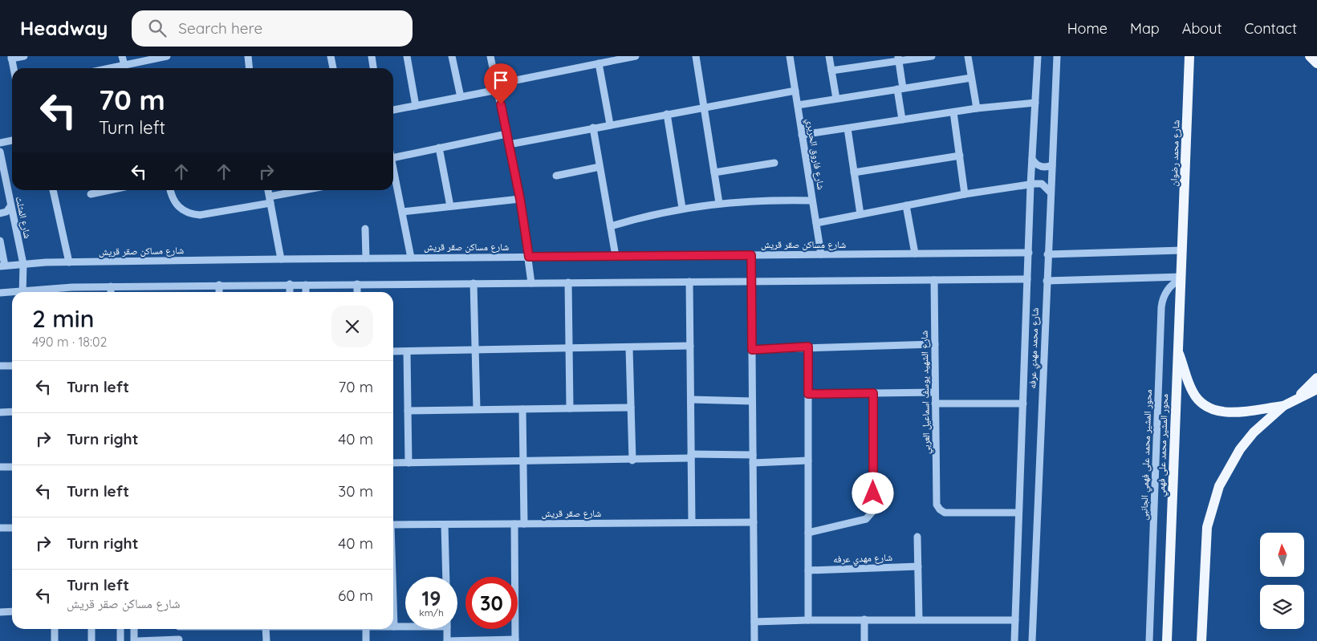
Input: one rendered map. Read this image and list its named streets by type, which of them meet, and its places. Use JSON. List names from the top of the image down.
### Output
{
  "streets": {
    "main road": ["شارع محمد رضوان", "محور المشير محمد على فهمي"],
    "street": [
      "شارع فاروق الحريري",
      "شارع المثلث",
      "شارع مساكن صقر قريش",
      "شارع محمد مهدي عرفه",
      "شارع الشهيد يوسف اسماعيل العربي",
      "محور المشير محمد على فهمي الجانبى",
      "شارع صقر قريش",
      "شارع مهدي عرفه"
    ]
  },
  "crossings": [
    ["شارع محمد رضوان", "محور المشير محمد على فهمي"],
    ["شارع فاروق الحريري", "شارع مساكن صقر قريش"],
    ["شارع المثلث", "شارع مساكن صقر قريش"],
    ["شارع مساكن صقر قريش", "شارع محمد مهدي عرفه"],
    ["شارع محمد مهدي عرفه", "شارع الشهيد يوسف اسماعيل العربي"],
    ["محور المشير محمد على فهمي", "محور المشير محمد على فهمي الجانبى"]
  ],
  "north": "top",
  "page": {
    "header": "Headway",
    "search": "Search here",
    "nav": [
      "Home",
      "Map",
      "About",
      "Contact"
    ],
    "turn": ["70 m", "Turn left"],
    "heading": ["2 min", "490 m · 18:02"],
    "list": [
      {
        "name": "Turn left",
        "value": "70 m"
      },
      {
        "name": "Turn right",
        "value": "40 m"
      },
      {
        "name": "Turn left",
        "value": "30 m"
      },
      {
        "name": "Turn right",
        "value": "40 m"
      },
      {
        "name": "Turn left",
        "note": "شارع مساكن صقر قريش",
        "value": "60 m"
      }
    ],
    "speed": "19 km/h",
    "limit": "30"
  }
}
